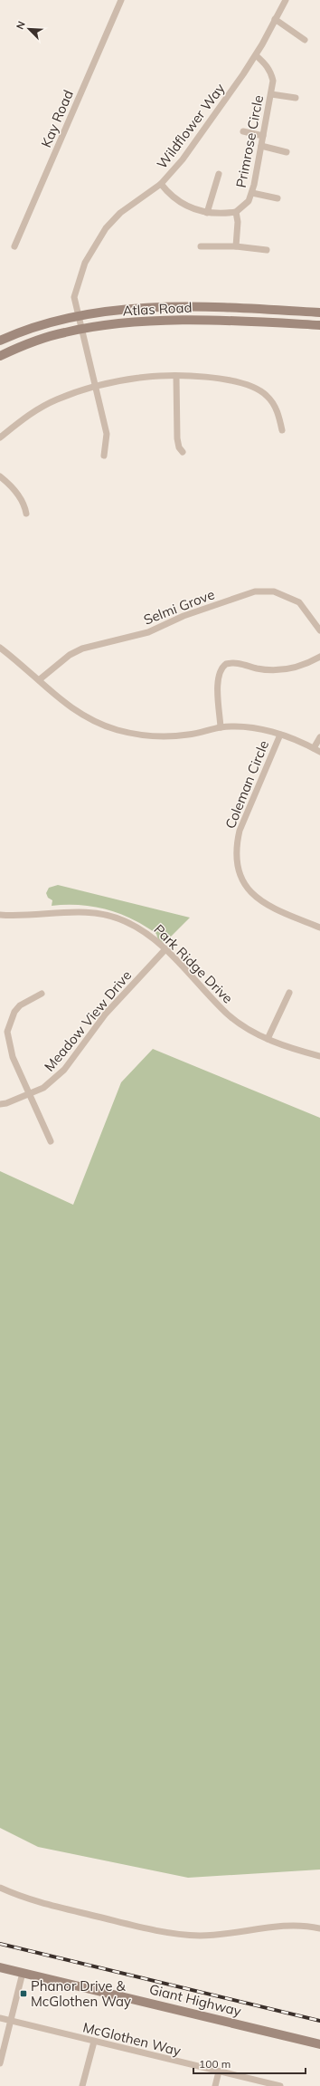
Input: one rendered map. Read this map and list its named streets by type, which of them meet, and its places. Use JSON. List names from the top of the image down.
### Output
{
  "streets": {
    "street": [
      "Kay Road",
      "Wildflower Way",
      "Primrose Circle",
      "Atlas Road",
      "Selmi Grove",
      "Coleman Circle",
      "Park Ridge Drive",
      "Meadow View Drive",
      "Giant Highway",
      "McGlothen Way"
    ]
  },
  "crossings": [
    ["Wildflower Way", "Primrose Circle"],
    ["Wildflower Way", "Atlas Road"],
    ["Park Ridge Drive", "Meadow View Drive"]
  ],
  "places": {
    "transit": ["Phanor Drive & McGlothen Way"]
  },
  "scale_bar": "100 m",
  "north": "top left"
}
